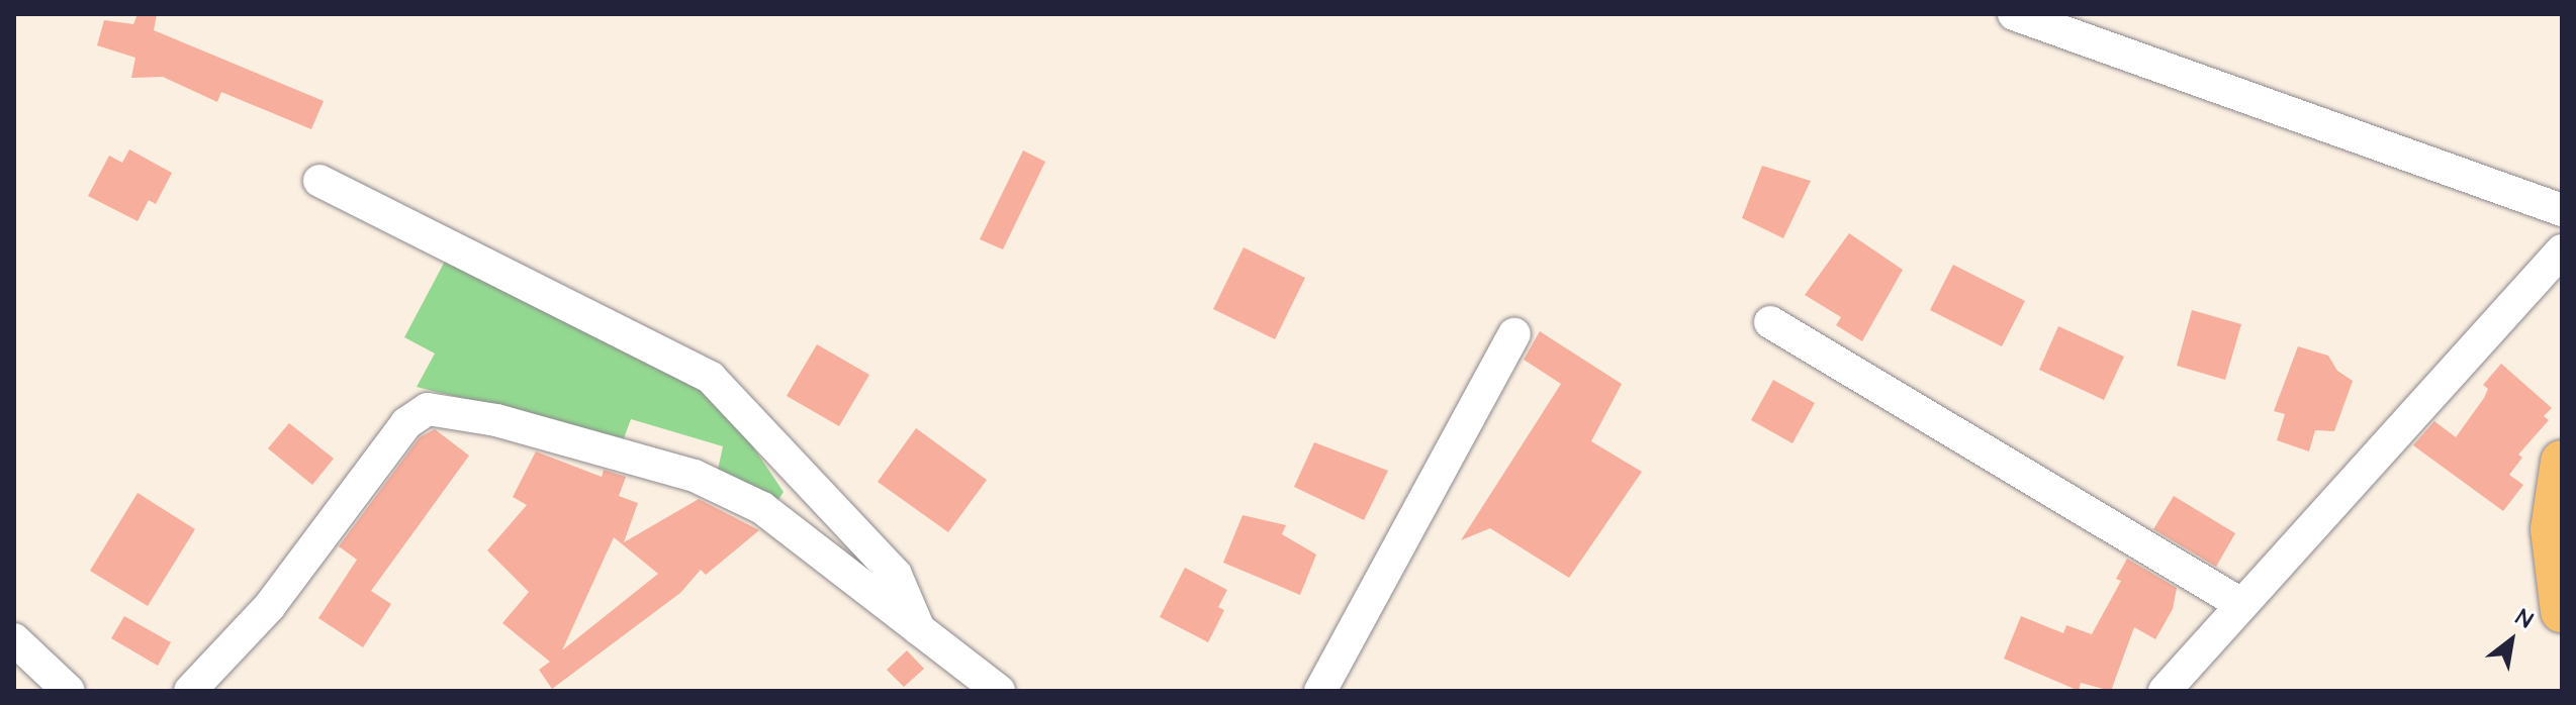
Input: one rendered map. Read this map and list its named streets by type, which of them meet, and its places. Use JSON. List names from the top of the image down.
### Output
{
  "north": "top right"
}
